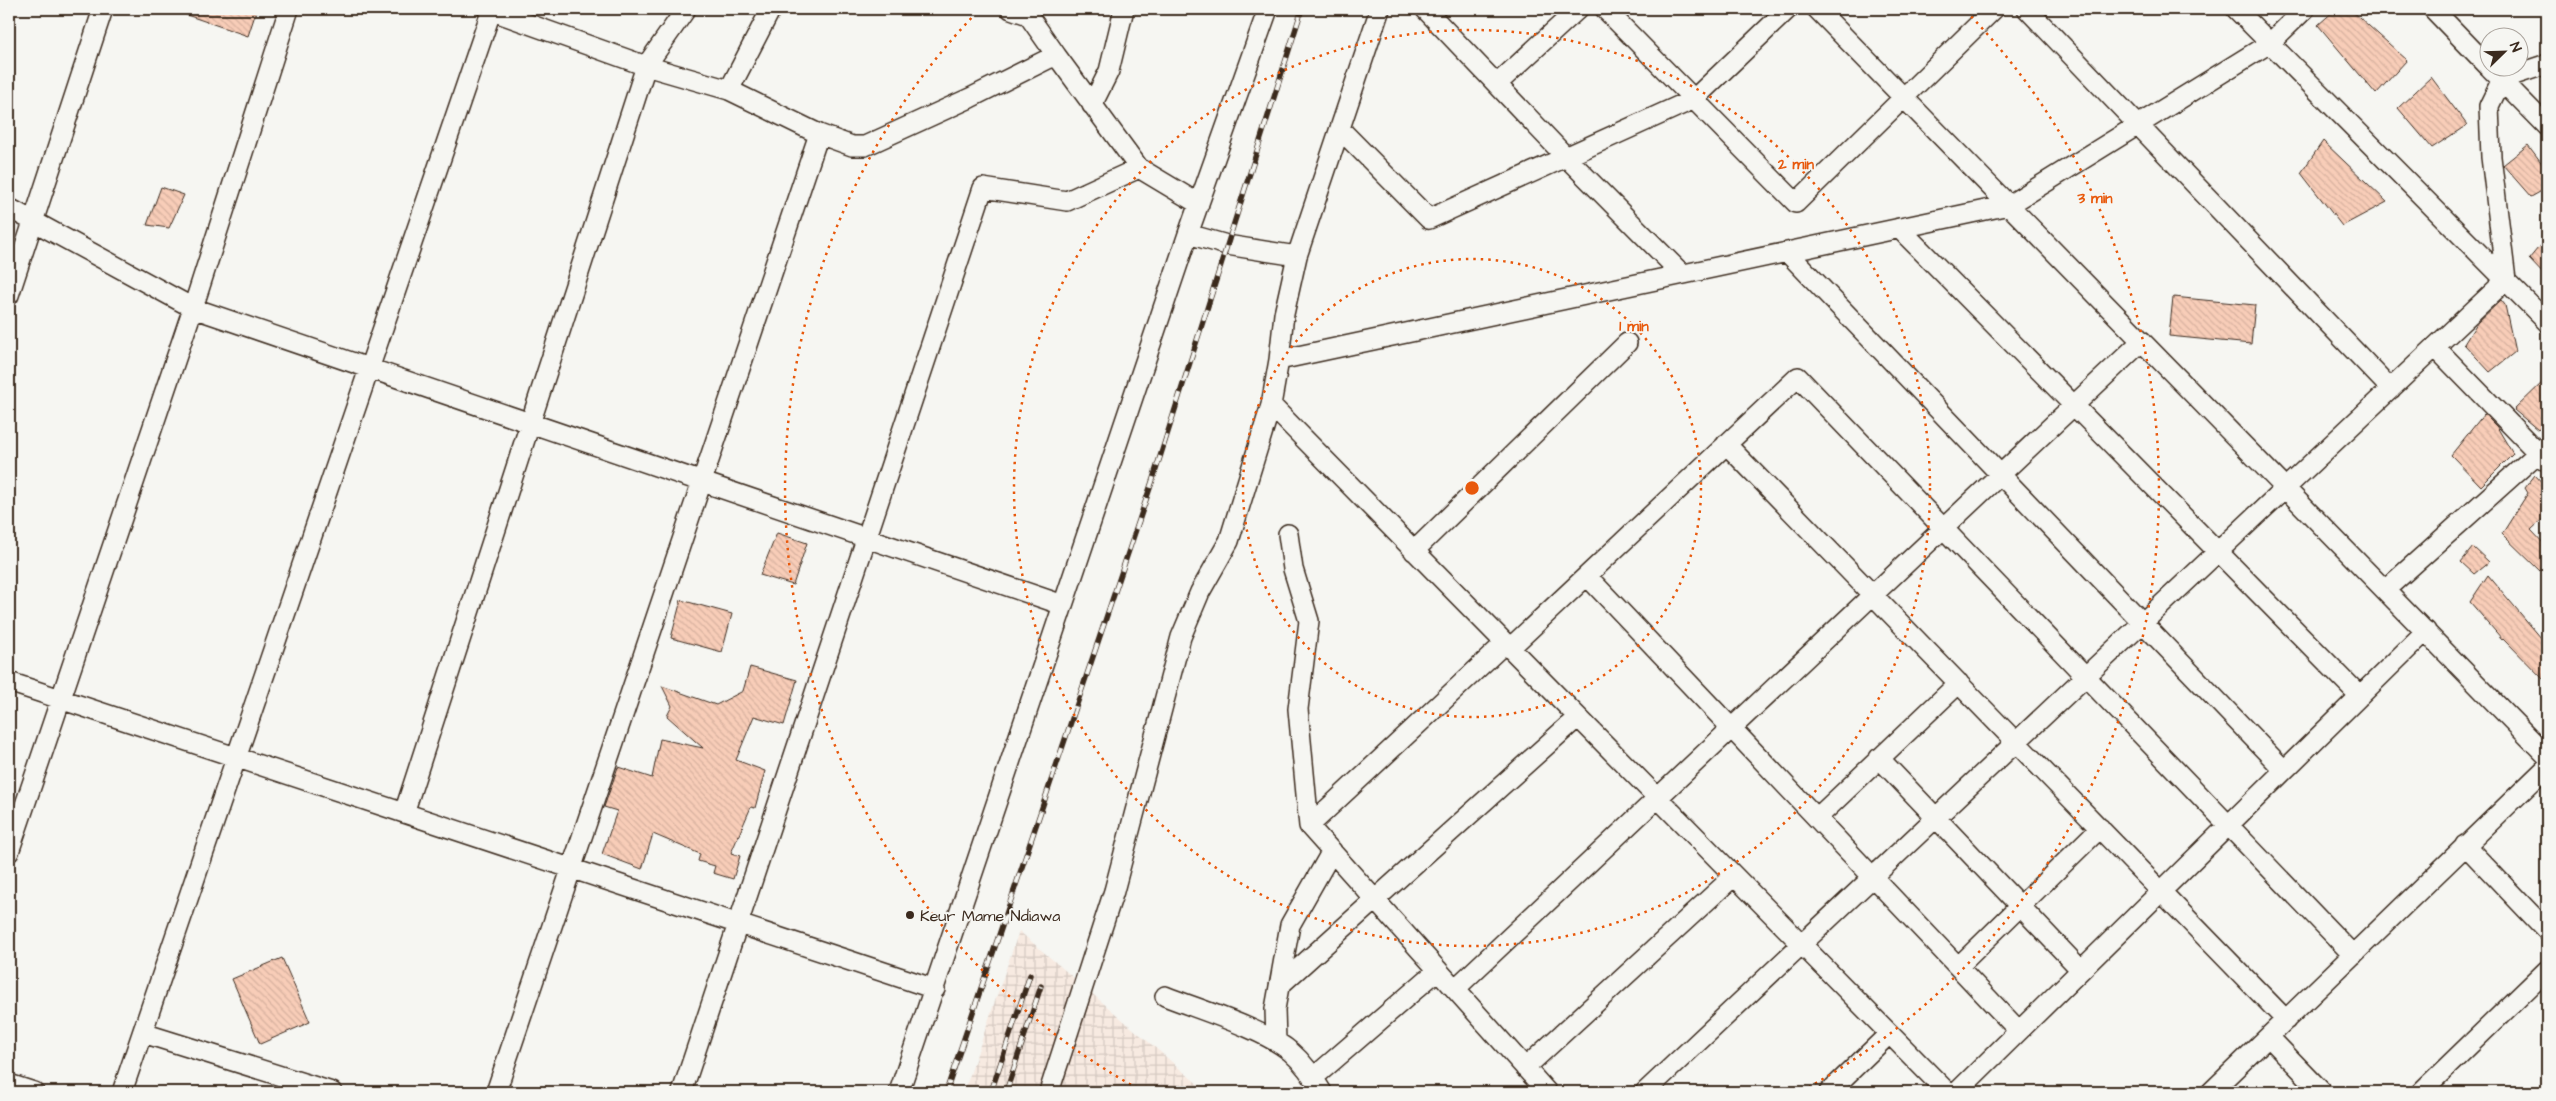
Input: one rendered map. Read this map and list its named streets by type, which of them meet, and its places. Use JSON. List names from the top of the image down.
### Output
{
  "places": ["Keur Mame Ndiawa"],
  "north": "top right",
  "rings": ["2 min", "3 min", "1 min"]
}
